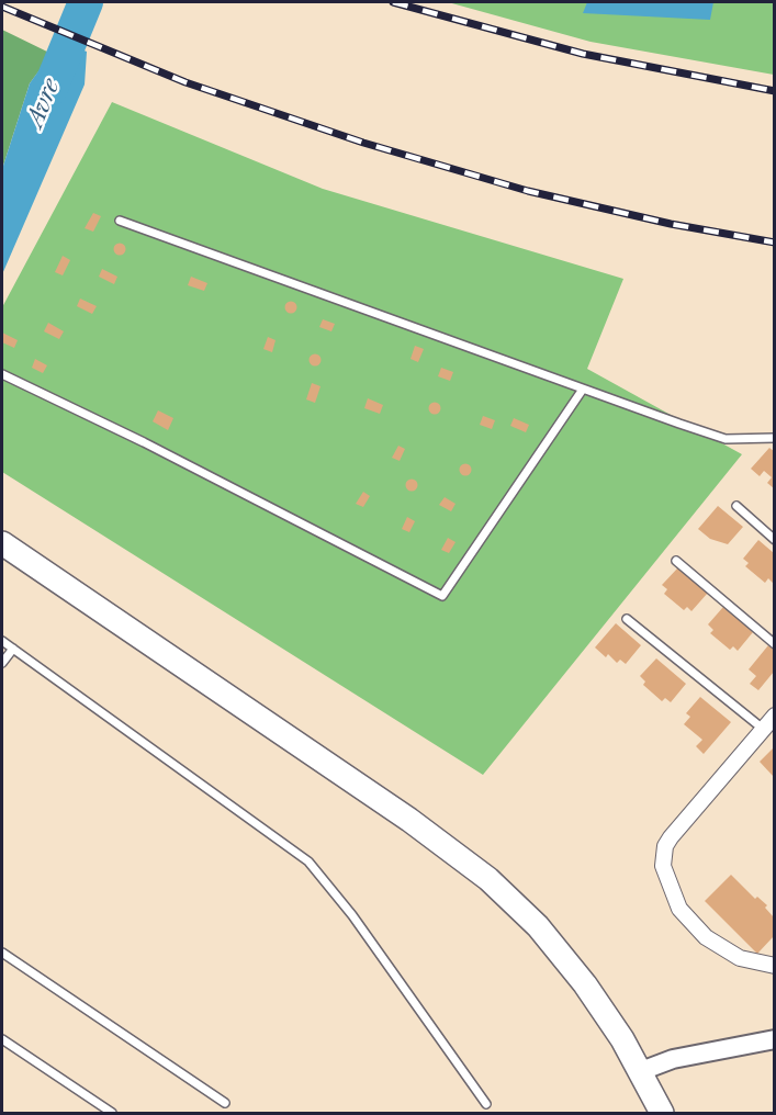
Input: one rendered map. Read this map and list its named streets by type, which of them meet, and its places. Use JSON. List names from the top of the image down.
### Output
{
  "water": ["Avre"]
}
